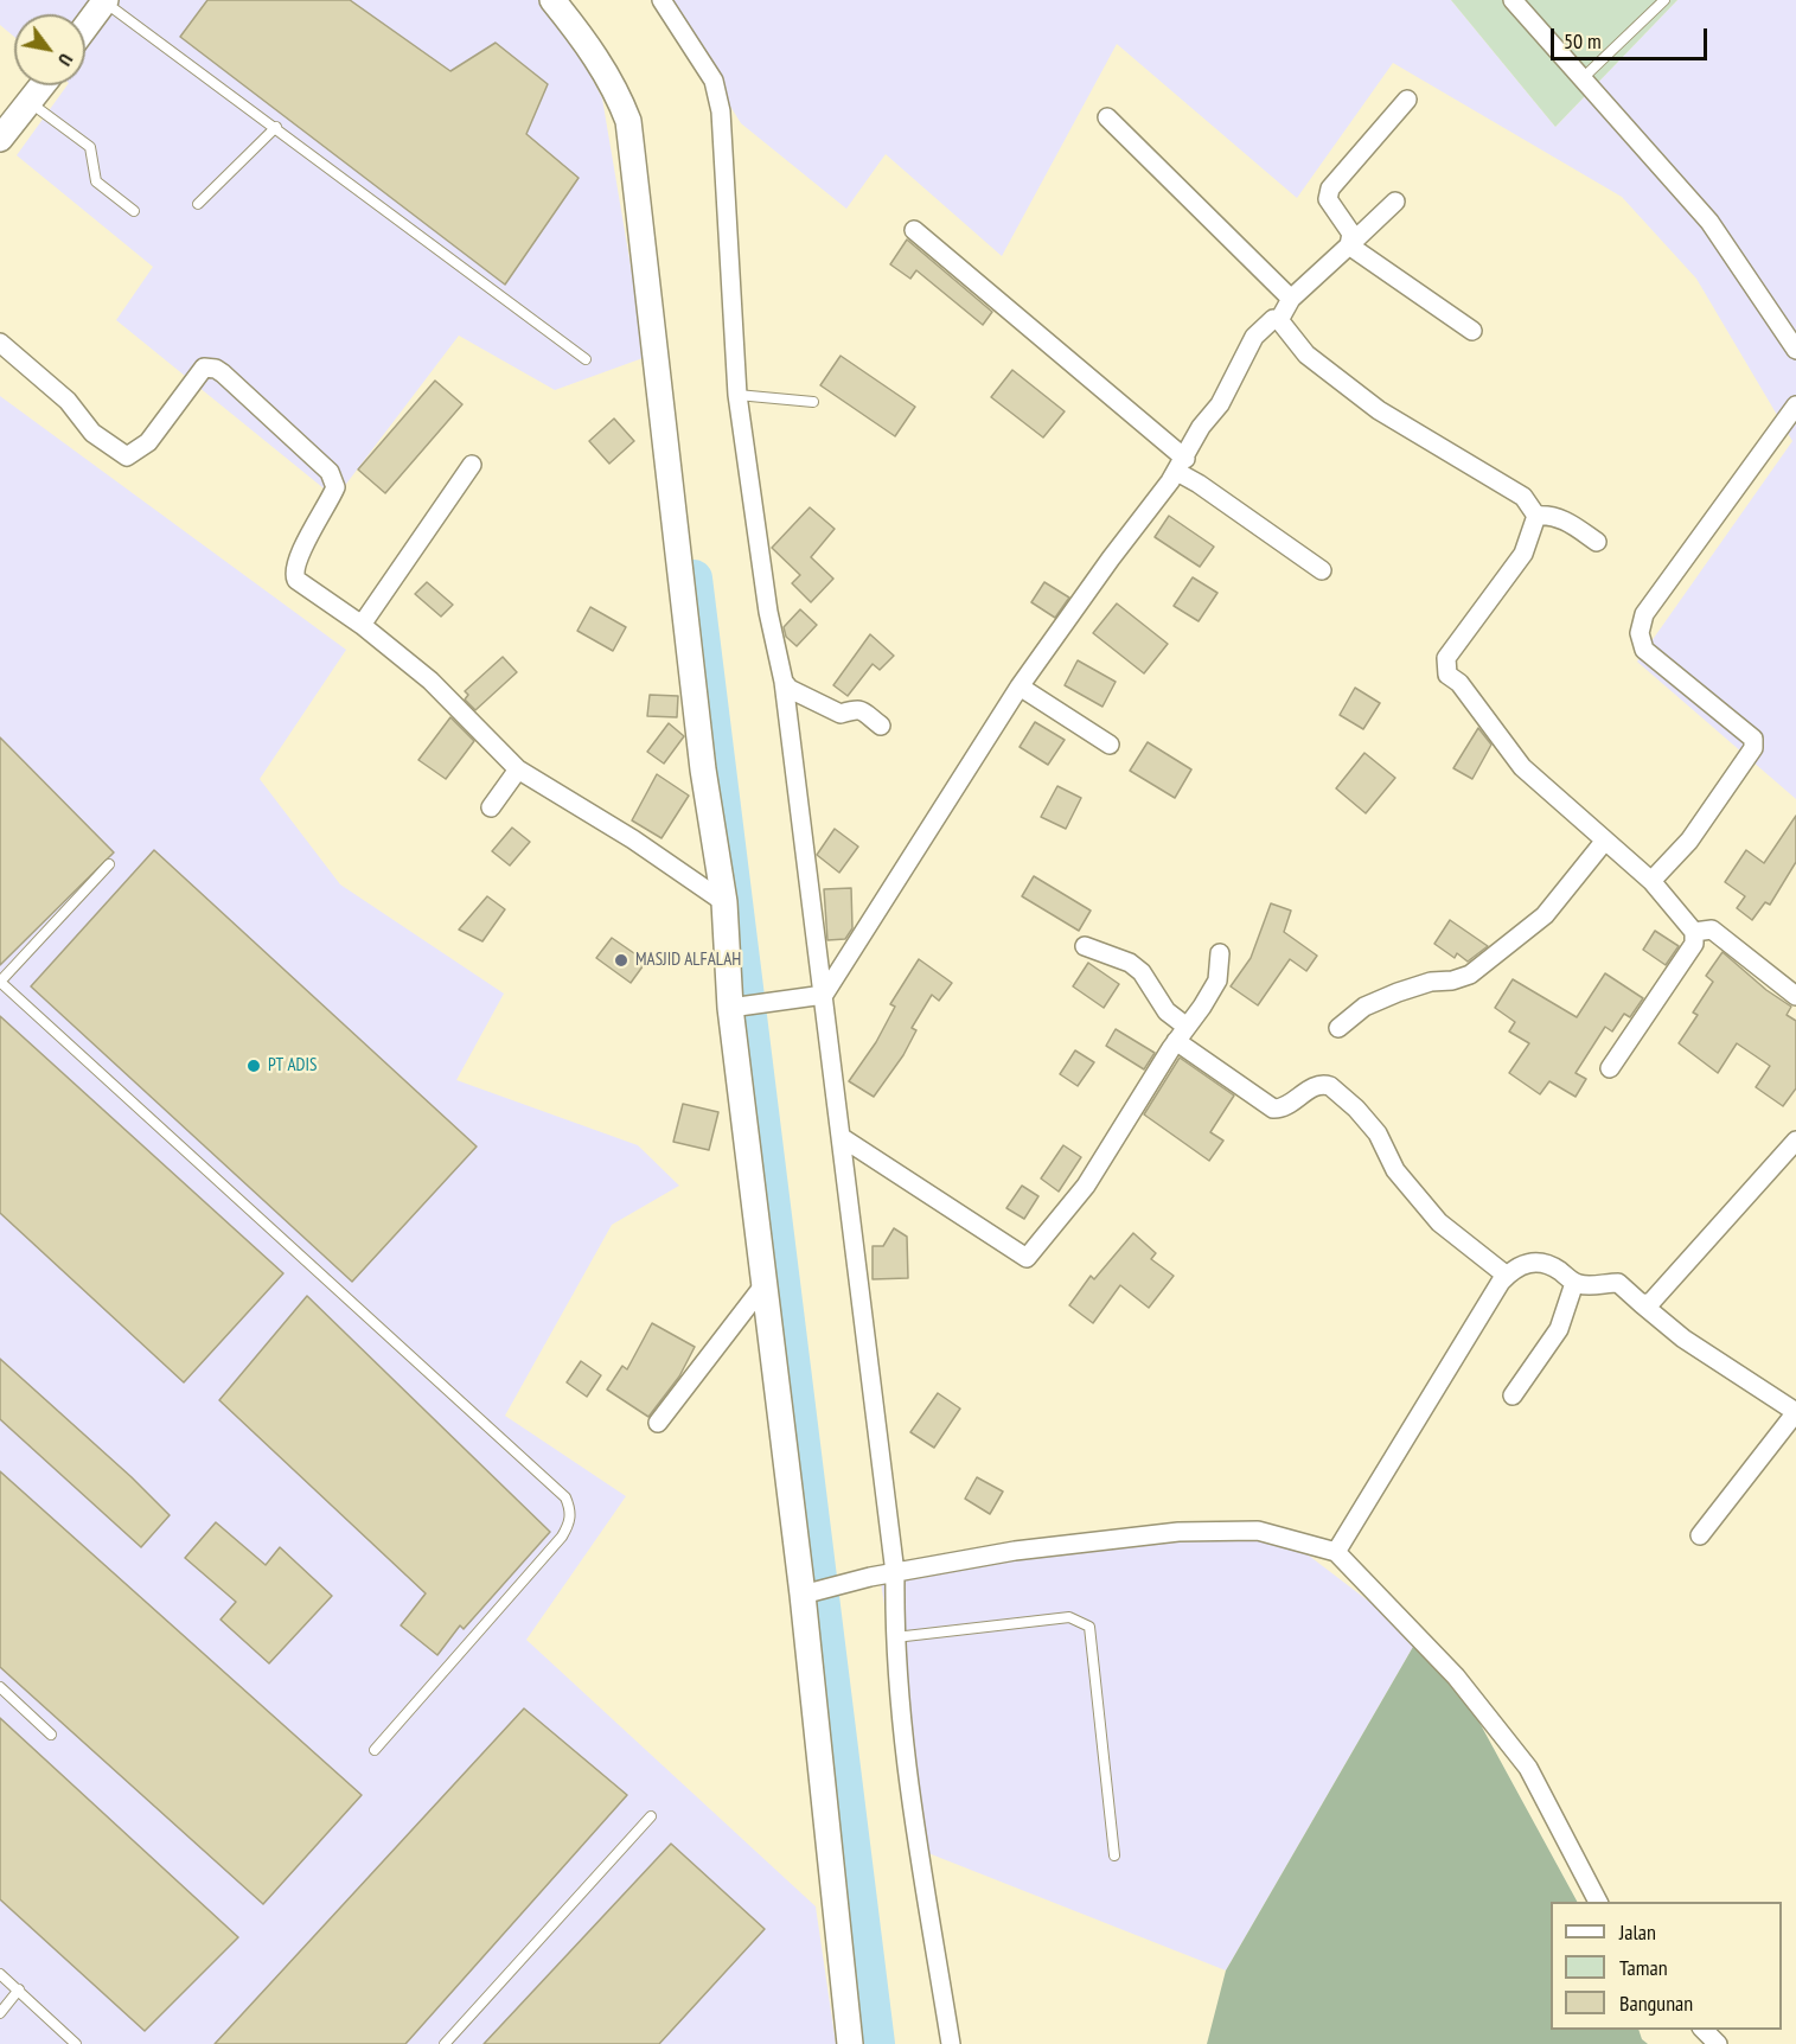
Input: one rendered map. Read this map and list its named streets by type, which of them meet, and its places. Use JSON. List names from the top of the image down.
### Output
{
  "places": ["MASJID ALFALAH", "PT ADIS"],
  "legend": ["Jalan", "Taman", "Bangunan"],
  "scale_bar": "50 m",
  "north": "bottom right"
}
